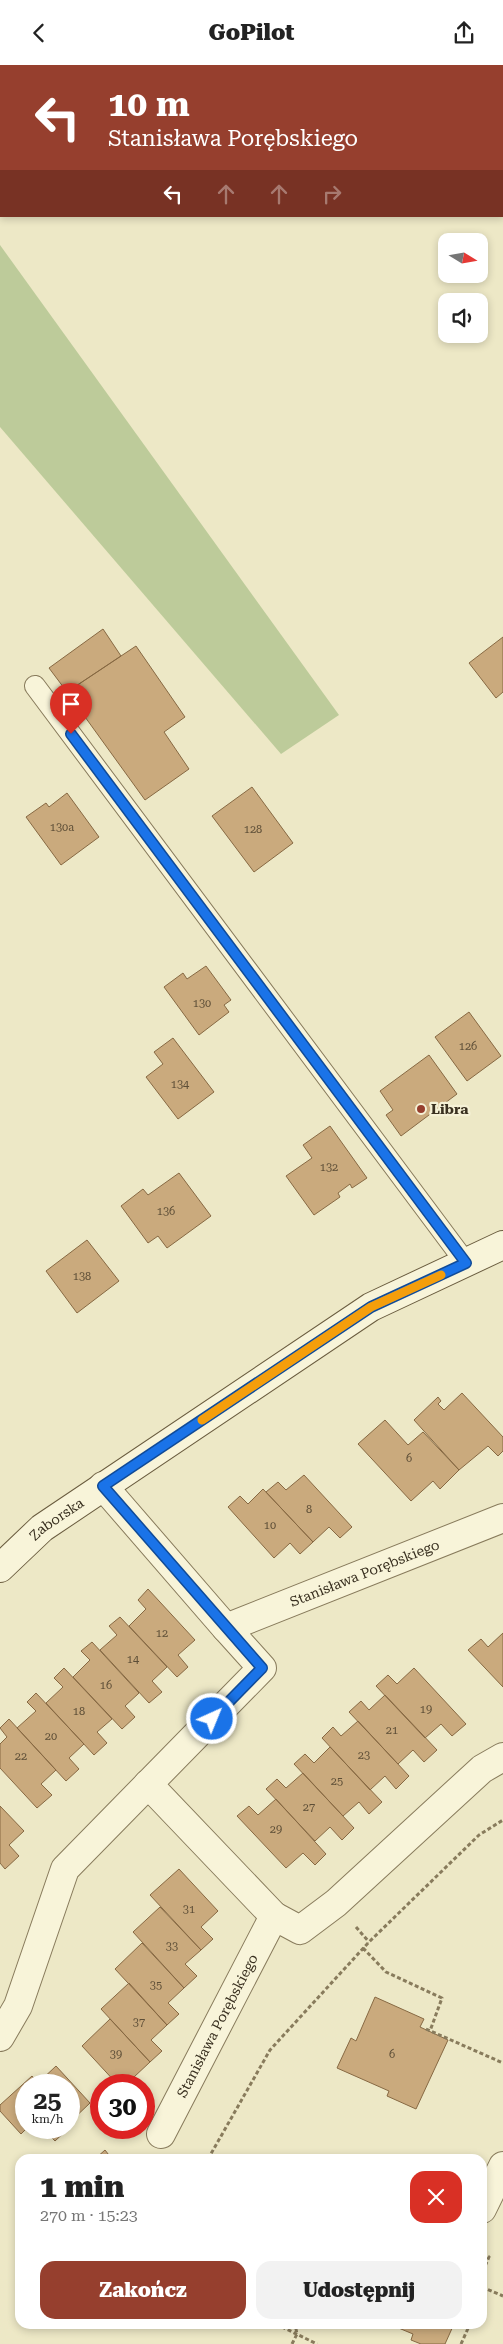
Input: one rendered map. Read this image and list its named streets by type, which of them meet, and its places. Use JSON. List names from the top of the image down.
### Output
{
  "streets": {
    "street": ["Zaborska", "Stanisława Porębskiego"]
  },
  "places": ["Libra"],
  "house_numbers": [
    "130a",
    "128",
    "130",
    "126",
    "134",
    "132",
    "136",
    "138",
    "6",
    "8",
    "10",
    "12",
    "14",
    "16",
    "19",
    "18",
    "21",
    "20",
    "23",
    "22",
    "25",
    "27",
    "29",
    "31",
    "33",
    "35",
    "37",
    "39",
    "6"
  ],
  "north": "right",
  "page": {
    "header": "GoPilot",
    "turn": ["10 m", "Stanisława Porębskiego"],
    "speed": "25 km/h",
    "limit": "30",
    "heading": ["1 min", "270 m · 15:23"],
    "buttons": ["Zakończ", "Udostępnij"]
  }
}
